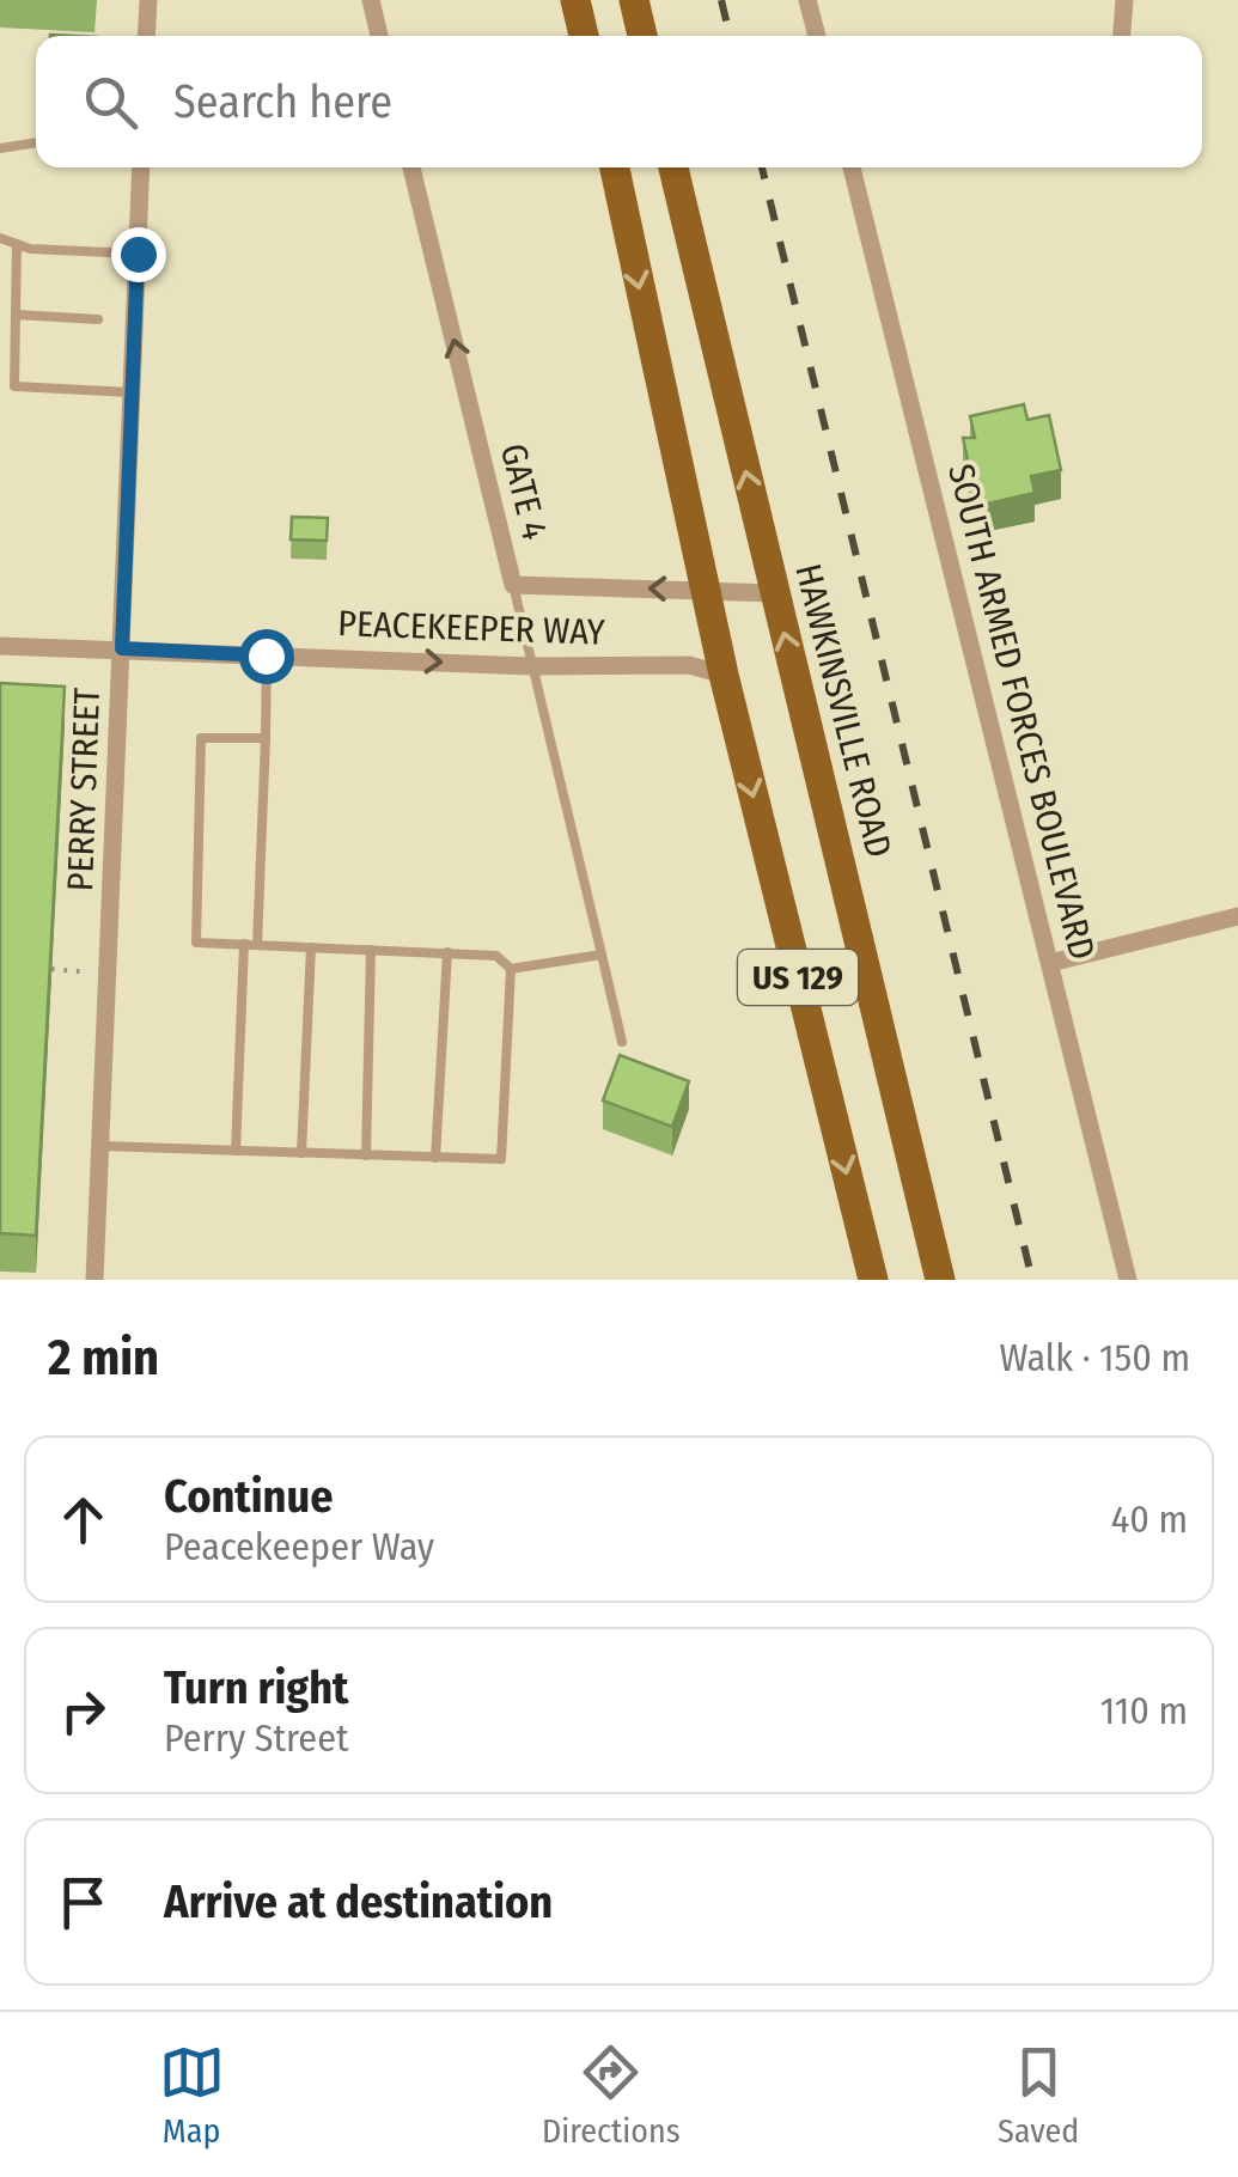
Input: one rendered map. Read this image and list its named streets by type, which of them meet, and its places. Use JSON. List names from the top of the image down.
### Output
{
  "streets": {
    "main road": ["HAWKINSVILLE ROAD", "US 129"],
    "street": [
      "GATE 4",
      "PEACEKEEPER WAY",
      "SOUTH ARMED FORCES BOULEVARD",
      "PERRY STREET"
    ]
  },
  "crossings": [
    ["GATE 4", "HAWKINSVILLE ROAD"],
    ["GATE 4", "US 129"],
    ["PEACEKEEPER WAY", "PERRY STREET"],
    ["PEACEKEEPER WAY", "US 129"]
  ],
  "one_way": ["GATE 4", "PEACEKEEPER WAY"],
  "page": {
    "search": "Search here",
    "heading": ["2 min", "Walk · 150 m"],
    "list": [
      ["Continue", "Peacekeeper Way", "40 m"],
      ["Turn right", "Perry Street", "110 m"],
      "Arrive at destination"
    ],
    "nav": ["Map", "Directions", "Saved"]
  }
}
